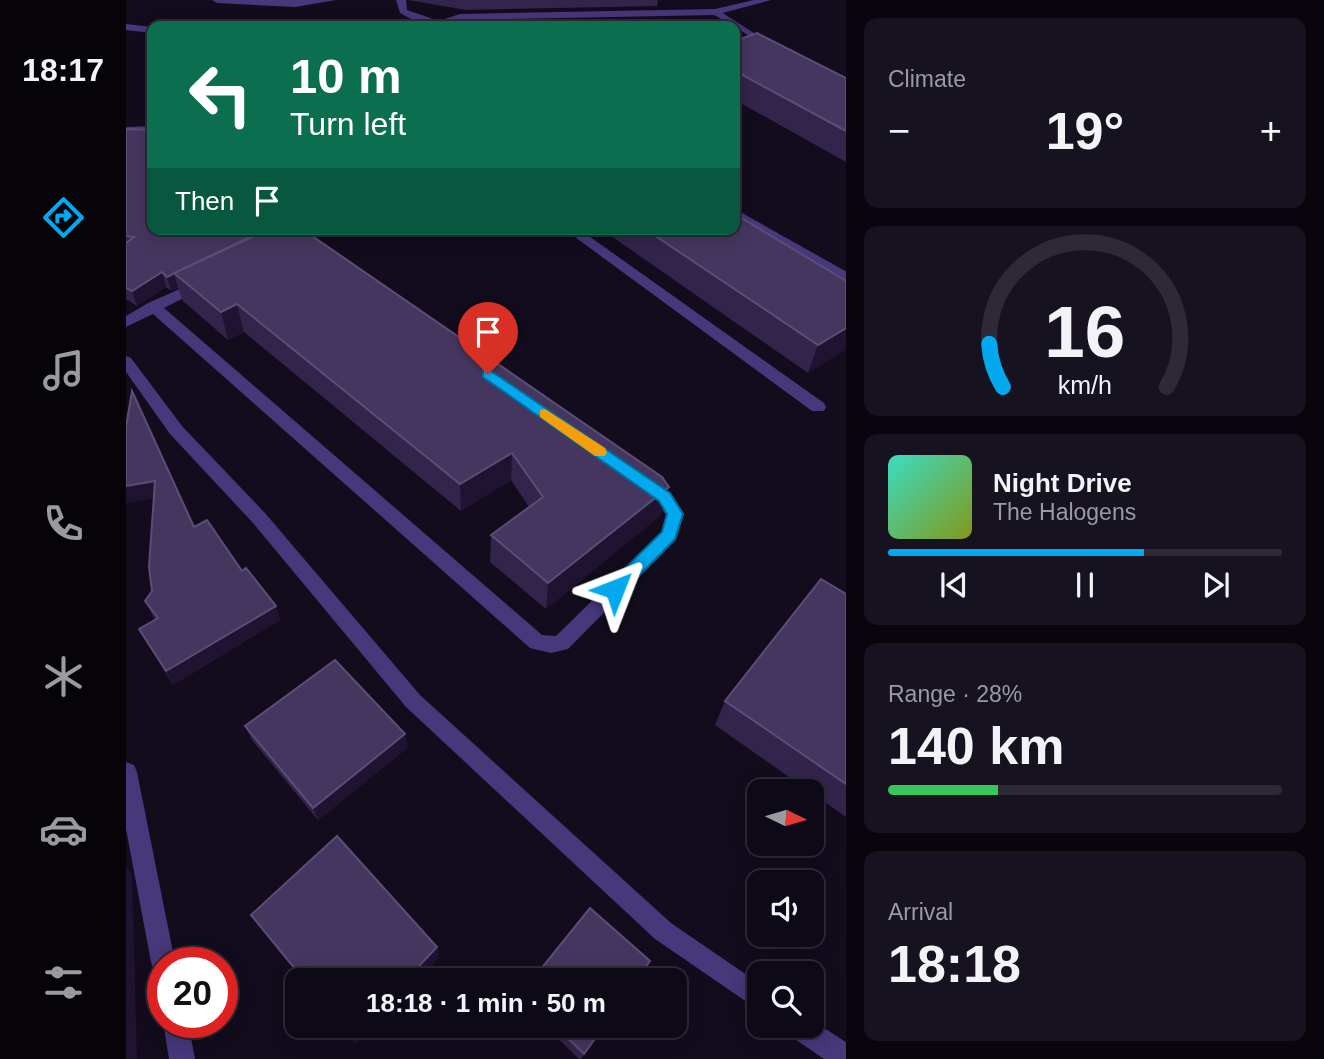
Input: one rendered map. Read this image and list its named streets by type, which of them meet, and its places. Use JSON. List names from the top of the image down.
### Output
{
  "north": "right",
  "page": {
    "tabs": "18:17",
    "tile": [
      "Climate",
      ["Range · 28%", "140 km"],
      ["Arrival", "18:18"]
    ],
    "turn": ["10 m", "Turn left"],
    "heat": ["−", "19°", "+"],
    "then": "Then",
    "song": ["Night Drive", "The Halogens"],
    "limit": "20",
    "trip": "18:18 · 1 min · 50 m",
    "gauge": ["16", "km/h"]
  }
}
